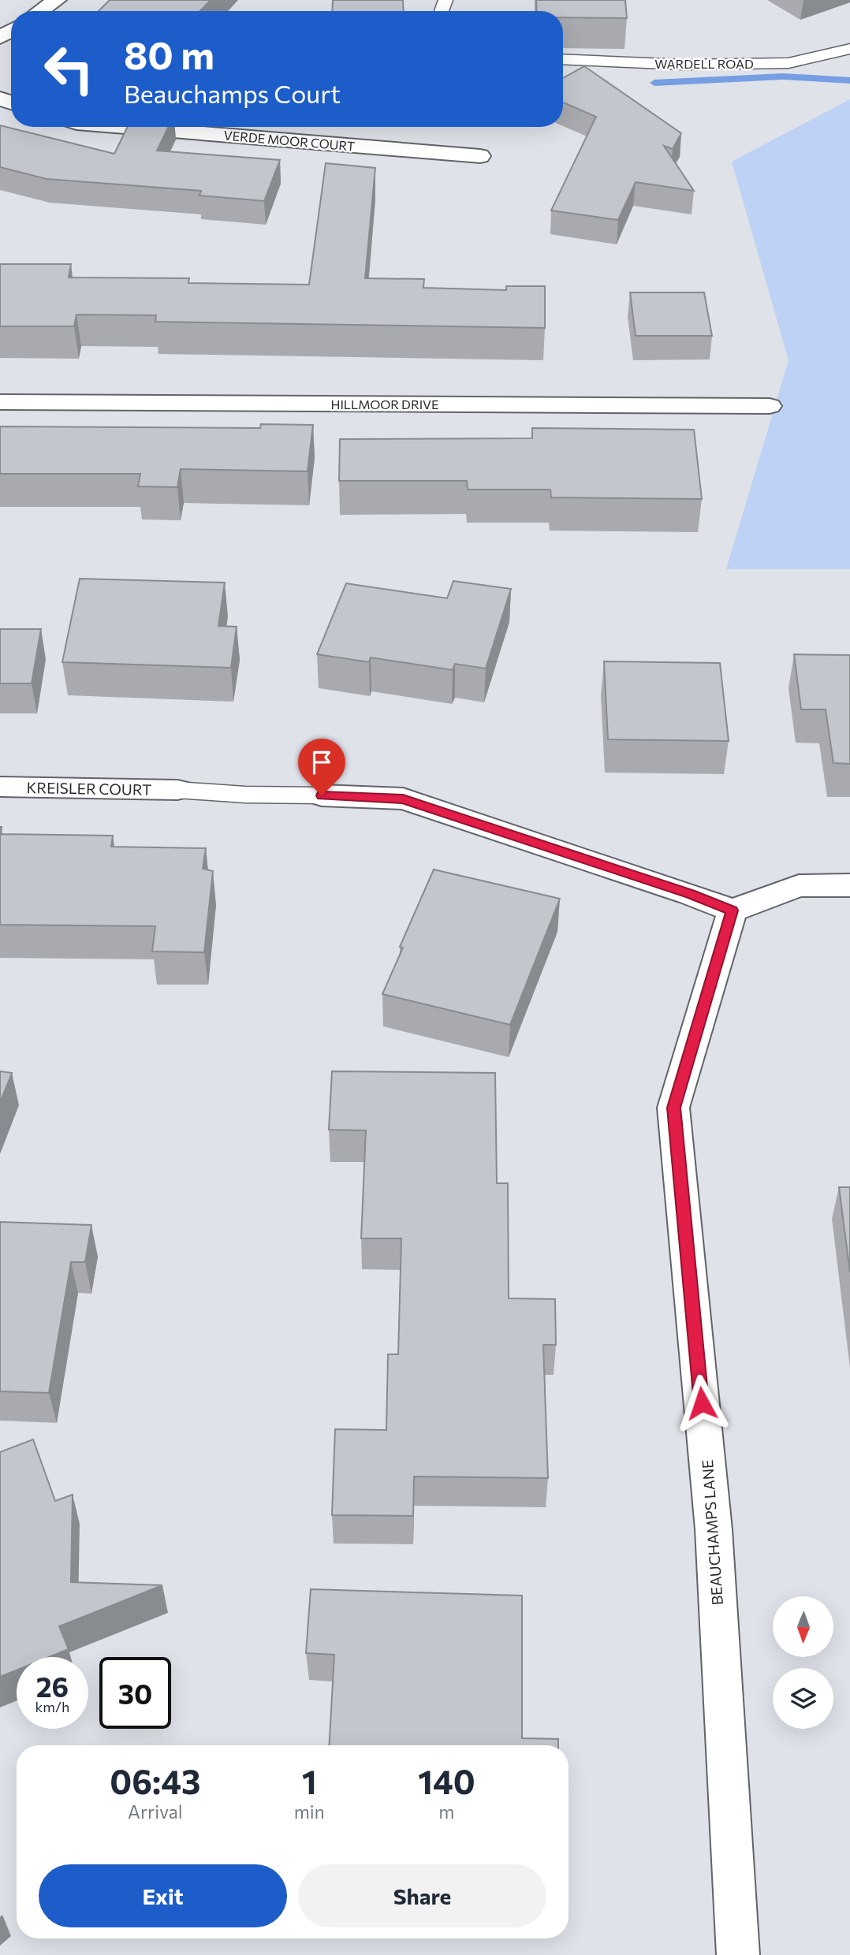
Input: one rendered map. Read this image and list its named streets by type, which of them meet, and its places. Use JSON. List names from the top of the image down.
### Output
{
  "streets": {
    "street": [
      "VERDE MOOR COURT",
      "HILLMOOR DRIVE",
      "KREISLER COURT",
      "BEAUCHAMPS LANE"
    ],
    "lane": ["WARDELL ROAD"]
  },
  "north": "bottom",
  "page": {
    "turn": ["80 m", "Beauchamps Court"],
    "speed": "26 km/h",
    "limit": "30",
    "eta": [
      "06:43",
      "Arrival",
      "1",
      "min",
      "140",
      "m"
    ],
    "buttons": ["Exit", "Share"]
  }
}
